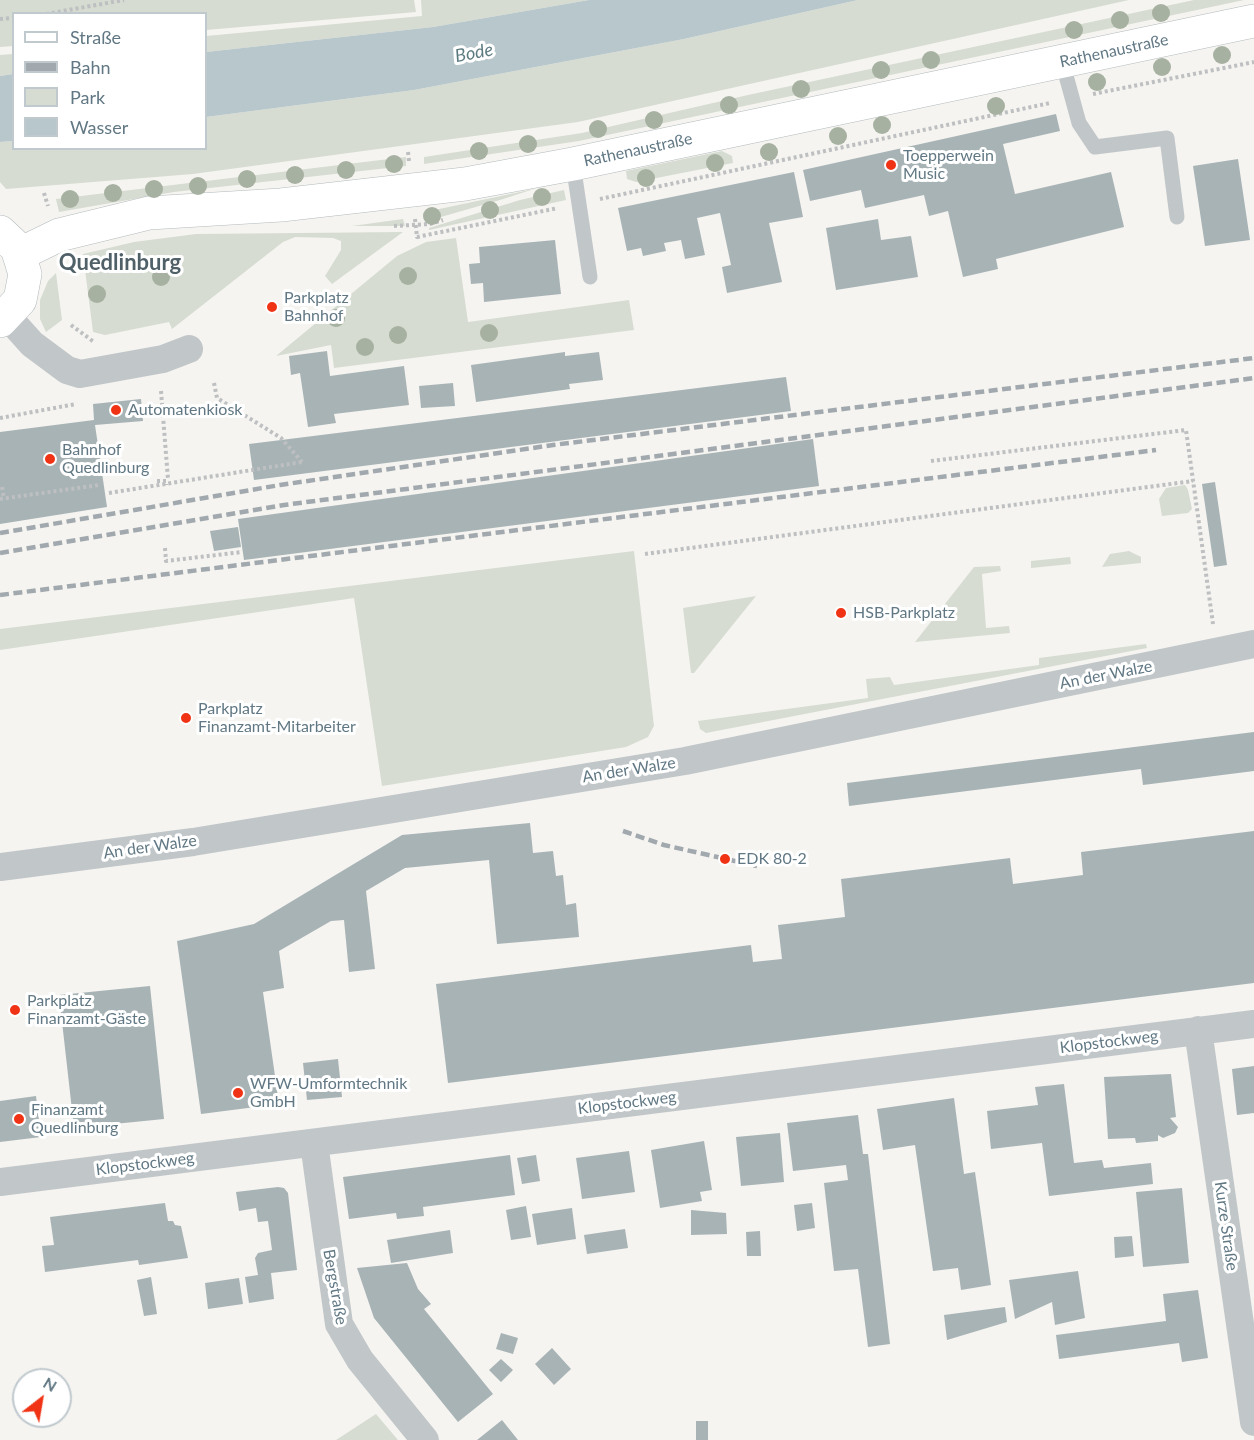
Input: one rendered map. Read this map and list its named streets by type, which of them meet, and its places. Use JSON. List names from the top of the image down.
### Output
{
  "streets": {
    "main road": ["Rathenaustraße"],
    "street": [
      "An der Walze",
      "Klopstockweg",
      "Kurze Straße",
      "Bergstraße"
    ]
  },
  "crossings": [
    ["Klopstockweg", "Kurze Straße"],
    ["Klopstockweg", "Bergstraße"]
  ],
  "districts": ["Quedlinburg"],
  "water": ["Bode"],
  "places": [
    "Toepperwein Music",
    "Parkplatz Bahnhof",
    "Automatenkiosk",
    "Bahnhof Quedlinburg",
    "HSB-Parkplatz",
    "Parkplatz Finanzamt-Mitarbeiter",
    "EDK 80-2",
    "Parkplatz Finanzamt-Gäste",
    "WFW-Umformtechnik GmbH",
    "Finanzamt Quedlinburg"
  ],
  "legend": [
    "Straße",
    "Bahn",
    "Park",
    "Wasser"
  ],
  "north": "top right"
}
